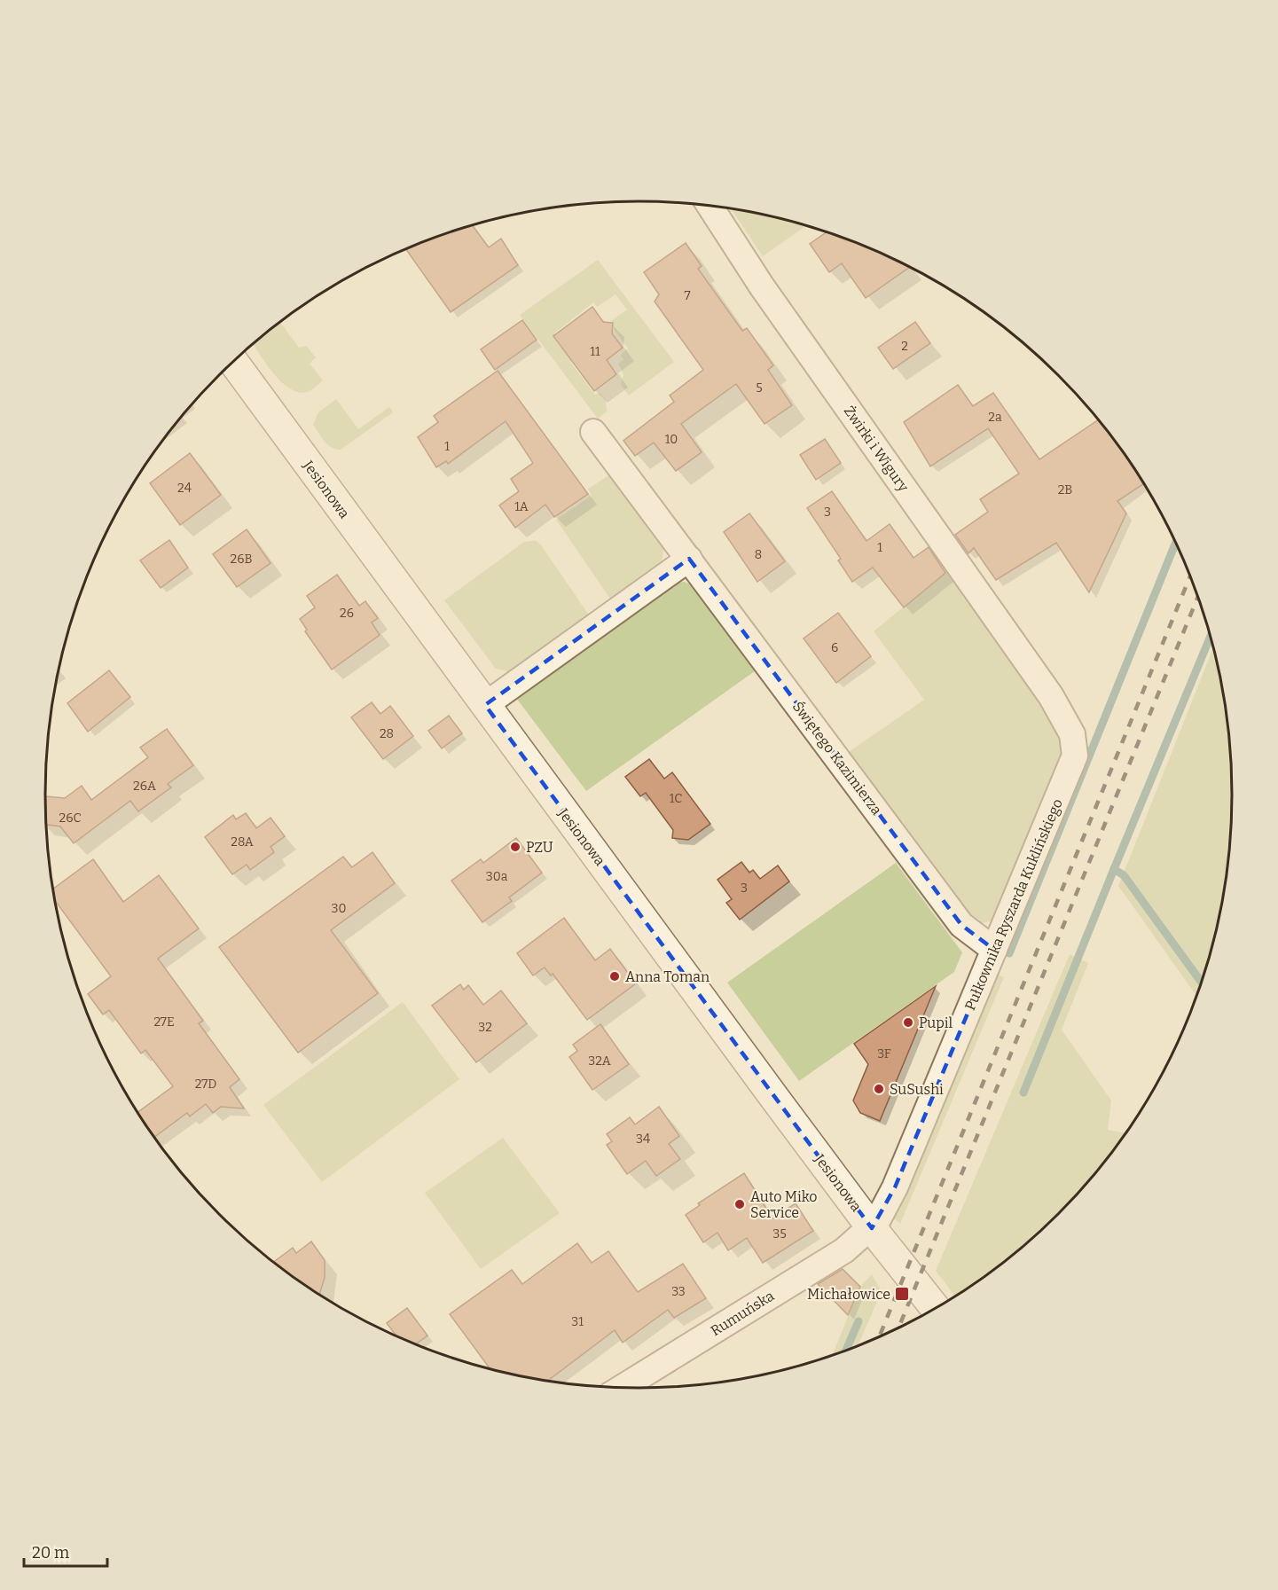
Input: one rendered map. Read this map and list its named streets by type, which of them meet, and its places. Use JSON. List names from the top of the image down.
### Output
{
  "streets": {
    "street": [
      "Żwirki i Wigury",
      "Jesionowa",
      "Świętego Kazimierza",
      "Pułkownika Ryszarda Kuklińskiego",
      "Rumuńska"
    ]
  },
  "crossings": [
    ["Żwirki i Wigury", "Pułkownika Ryszarda Kuklińskiego"],
    ["Jesionowa", "Pułkownika Ryszarda Kuklińskiego"],
    ["Jesionowa", "Rumuńska"],
    ["Świętego Kazimierza", "Pułkownika Ryszarda Kuklińskiego"],
    ["Pułkownika Ryszarda Kuklińskiego", "Rumuńska"]
  ],
  "places": {
    "other": [
      "PZU",
      "Anna Toman",
      "Pupil",
      "SuSushi",
      "Auto Miko Service"
    ],
    "transit": ["Michałowice"]
  },
  "house_numbers": [
    "7",
    "2",
    "11",
    "5",
    "2a",
    "10",
    "1",
    "24",
    "2B",
    "1A",
    "3",
    "1",
    "8",
    "26B",
    "26",
    "6",
    "28",
    "26A",
    "1C",
    "26C",
    "28A",
    "30a",
    "3",
    "30",
    "27E",
    "32",
    "3F",
    "32A",
    "27D",
    "34",
    "35",
    "33",
    "31"
  ],
  "scale_bar": "20 m"
}
